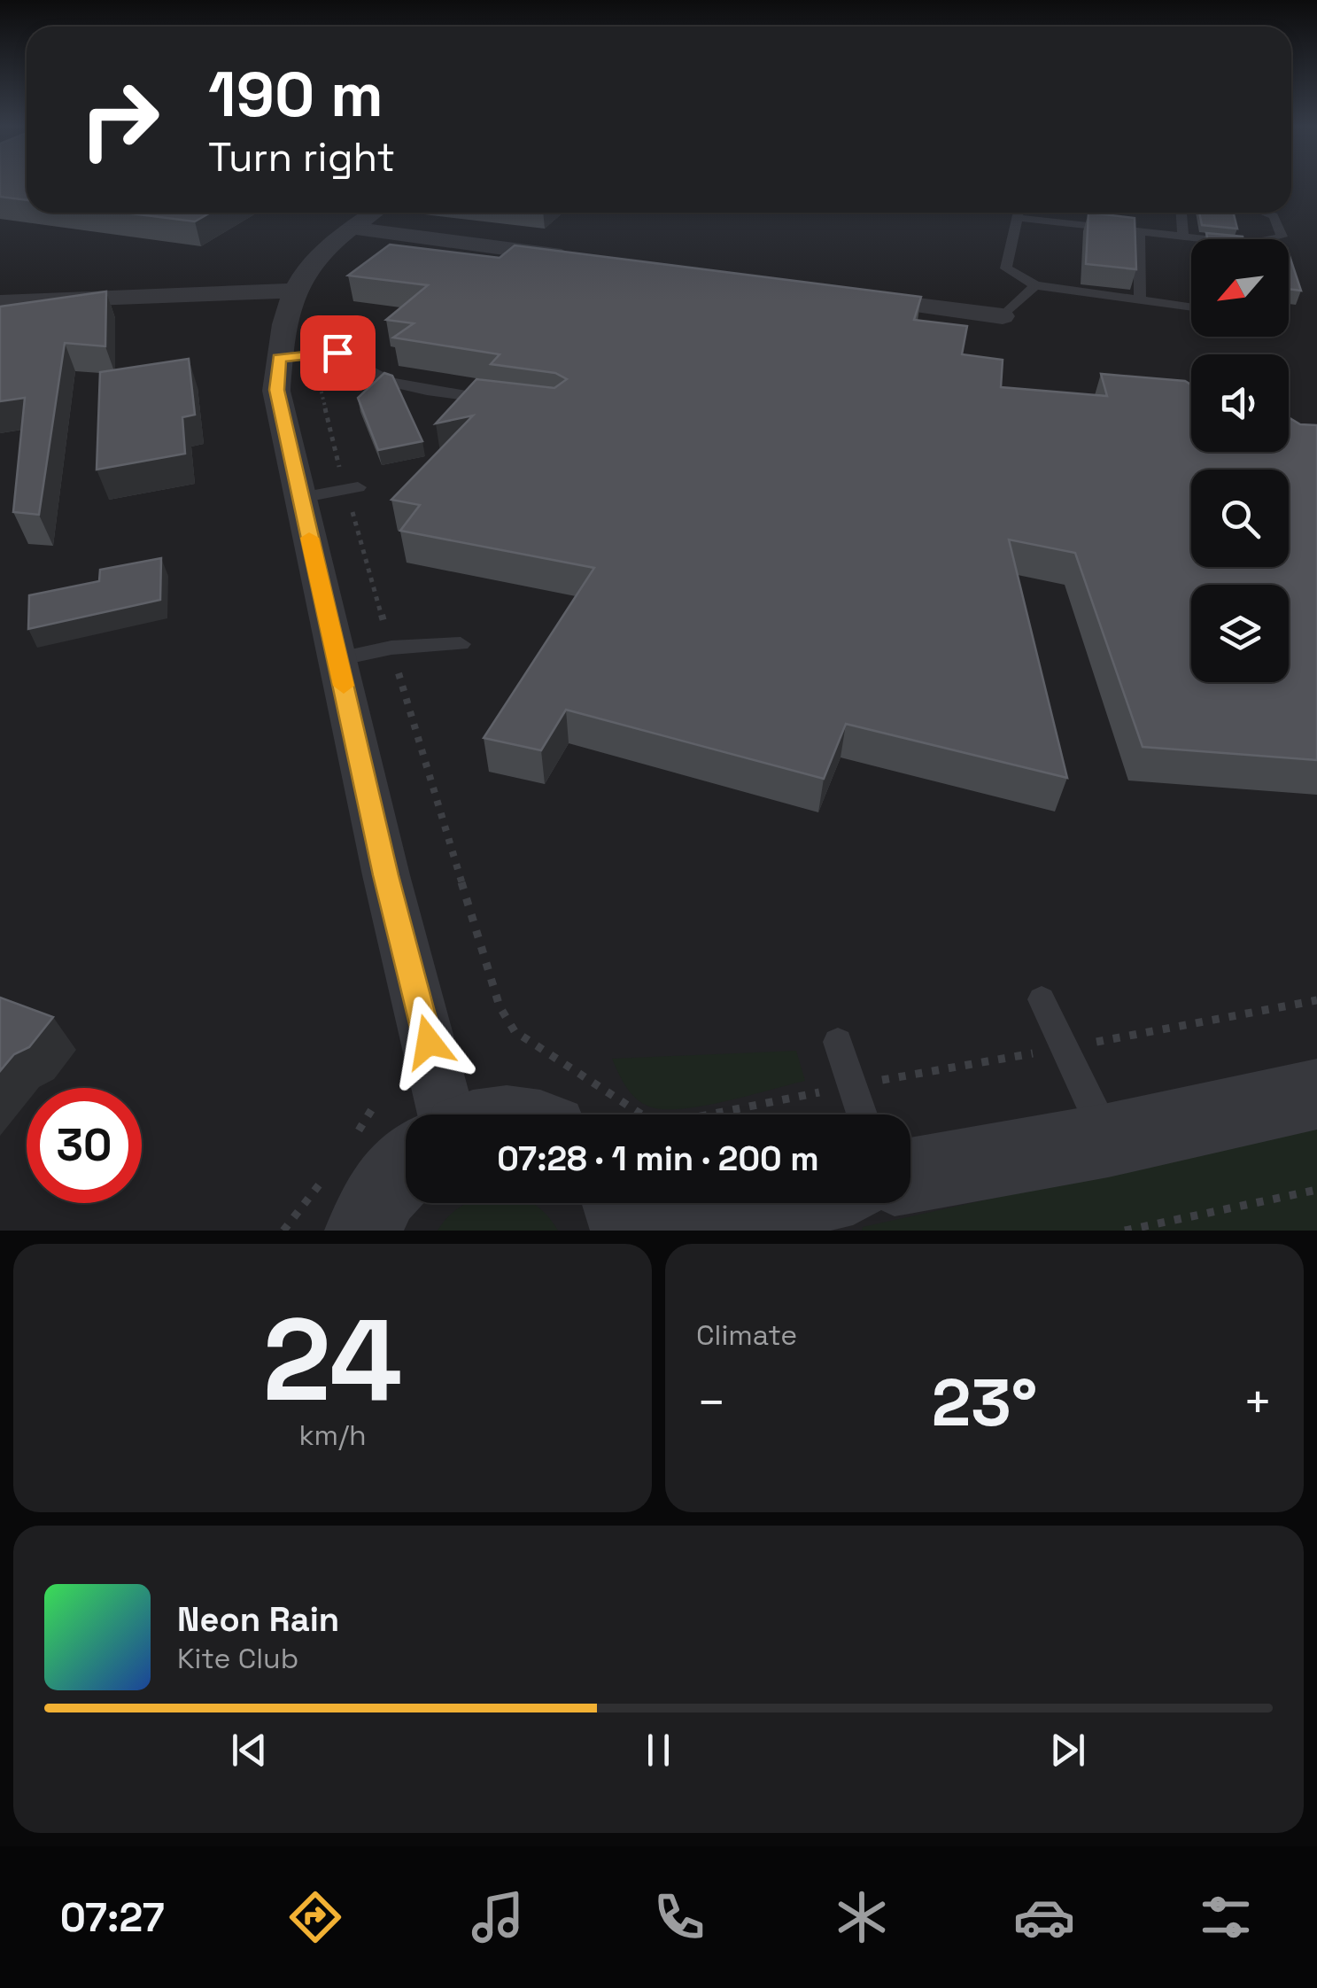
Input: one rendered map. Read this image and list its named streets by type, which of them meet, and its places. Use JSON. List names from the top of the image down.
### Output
{
  "north": "bottom left",
  "page": {
    "turn": ["190 m", "Turn right"],
    "limit": "30",
    "trip": "07:28 · 1 min · 200 m",
    "tile": [
      ["24", "km/h"],
      "Climate"
    ],
    "heat": ["−", "23°", "+"],
    "song": ["Neon Rain", "Kite Club"],
    "tabs": "07:27"
  }
}
